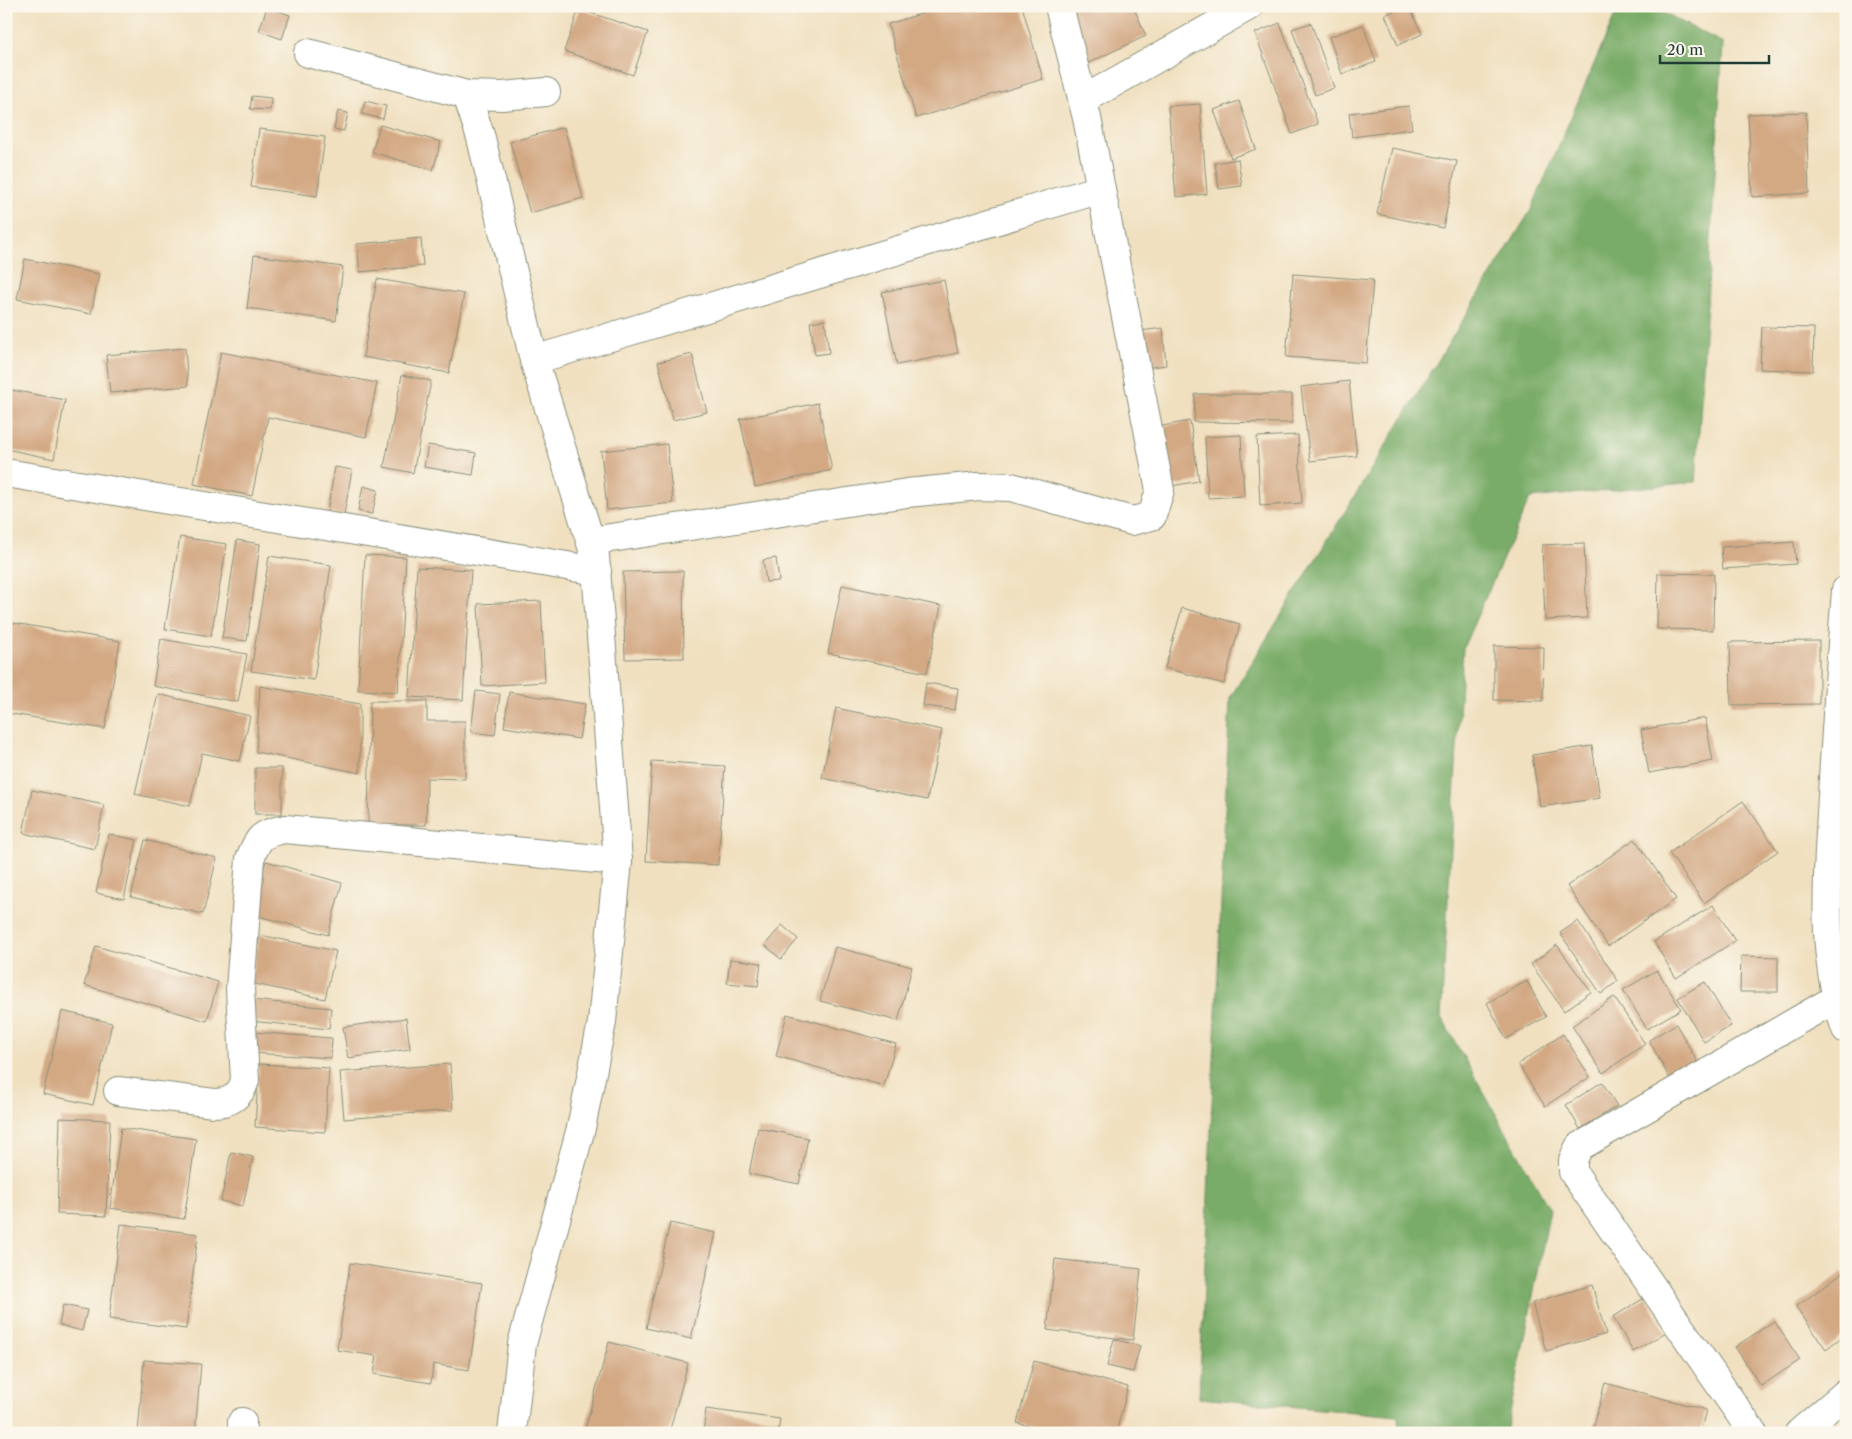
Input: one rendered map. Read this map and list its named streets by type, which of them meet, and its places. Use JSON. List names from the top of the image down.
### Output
{
  "scale_bar": "20 m"
}
